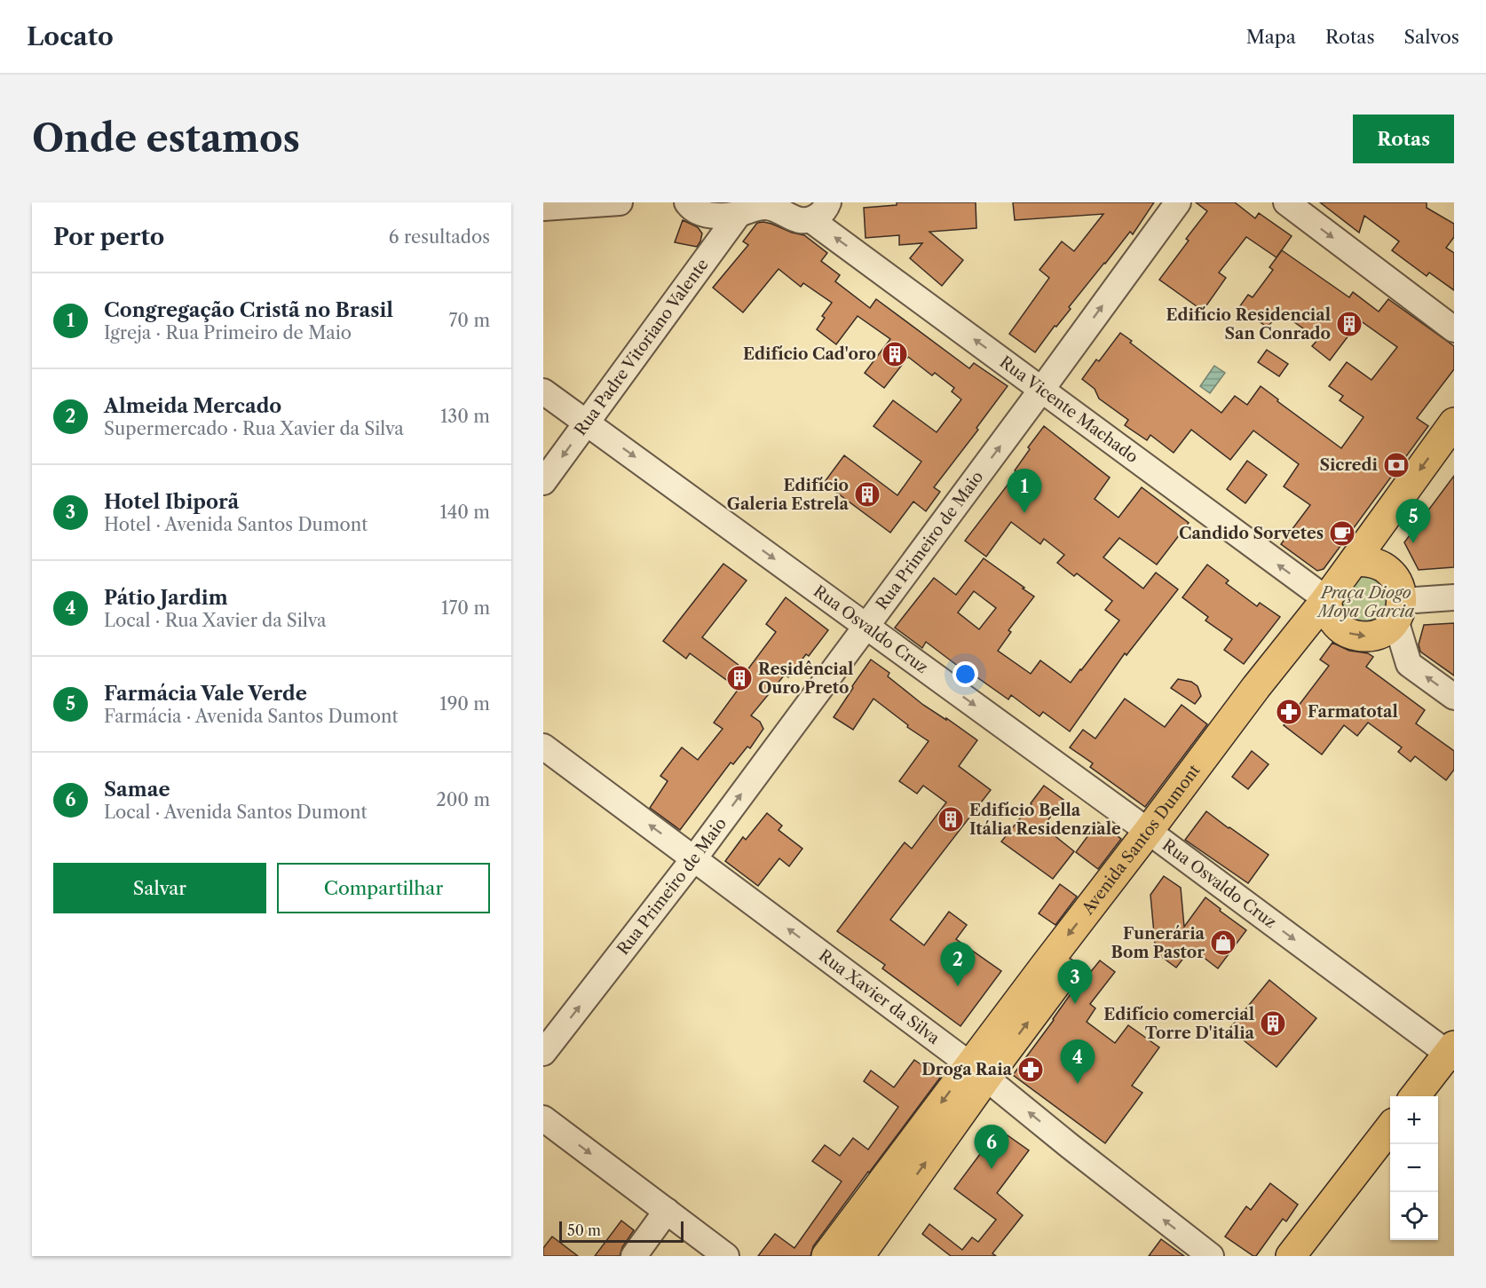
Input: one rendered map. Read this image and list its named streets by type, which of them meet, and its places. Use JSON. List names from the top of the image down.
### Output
{
  "streets": {
    "main road": ["Avenida Santos Dumont"],
    "street": [
      "Rua Padre Vitoriano Valente",
      "Rua Vicente Machado",
      "Rua Primeiro de Maio",
      "Rua Osvaldo Cruz",
      "Rua Xavier da Silva"
    ]
  },
  "crossings": [
    ["Rua Padre Vitoriano Valente", "Rua Osvaldo Cruz"],
    ["Rua Vicente Machado", "Rua Primeiro de Maio"],
    ["Rua Vicente Machado", "Avenida Santos Dumont"],
    ["Rua Primeiro de Maio", "Rua Osvaldo Cruz"],
    ["Rua Primeiro de Maio", "Rua Xavier da Silva"],
    ["Rua Osvaldo Cruz", "Avenida Santos Dumont"],
    ["Avenida Santos Dumont", "Rua Xavier da Silva"]
  ],
  "one_way": [
    "Rua Vicente Machado",
    "Rua Primeiro de Maio",
    "Rua Osvaldo Cruz",
    "Rua Xavier da Silva"
  ],
  "parks": ["Praça Diogo Moya Garcia"],
  "places": {
    "building": [
      "Edifício Residencial San Conrado",
      "Edifício Cad'oro",
      "Edifício Galeria Estrela",
      "Residêncial Ouro Preto",
      "Edifício Bella Itália Residenziale",
      "Edifício comercial Torre D'italia"
    ],
    "bank": ["Sicredi"],
    "cafe": ["Candido Sorvetes"],
    "pharmacy": ["Farmatotal", "Droga Raia"],
    "shop": ["Funerária Bom Pastor"]
  },
  "scale_bar": "50 m",
  "page": {
    "header": "Locato",
    "nav": ["Mapa", "Rotas", "Salvos"],
    "buttons": [
      "Rotas",
      ["Salvar", "Compartilhar"]
    ],
    "title": "Onde estamos",
    "heading": ["Por perto", "6 resultados"],
    "list": [
      {
        "mark": "1",
        "name": "Congregação Cristã no Brasil",
        "note": "Igreja · Rua Primeiro de Maio",
        "value": "70 m"
      },
      {
        "mark": "2",
        "name": "Almeida Mercado",
        "note": "Supermercado · Rua Xavier da Silva",
        "value": "130 m"
      },
      {
        "mark": "3",
        "name": "Hotel Ibiporã",
        "note": "Hotel · Avenida Santos Dumont",
        "value": "140 m"
      },
      {
        "mark": "4",
        "name": "Pátio Jardim",
        "note": "Local · Rua Xavier da Silva",
        "value": "170 m"
      },
      {
        "mark": "5",
        "name": "Farmácia Vale Verde",
        "note": "Farmácia · Avenida Santos Dumont",
        "value": "190 m"
      },
      {
        "mark": "6",
        "name": "Samae",
        "note": "Local · Avenida Santos Dumont",
        "value": "200 m"
      }
    ],
    "pins": [
      "1",
      "5",
      "2",
      "3",
      "4",
      "6"
    ],
    "map_buttons": ["+", "−"],
    "scale": "50 m"
  }
}
